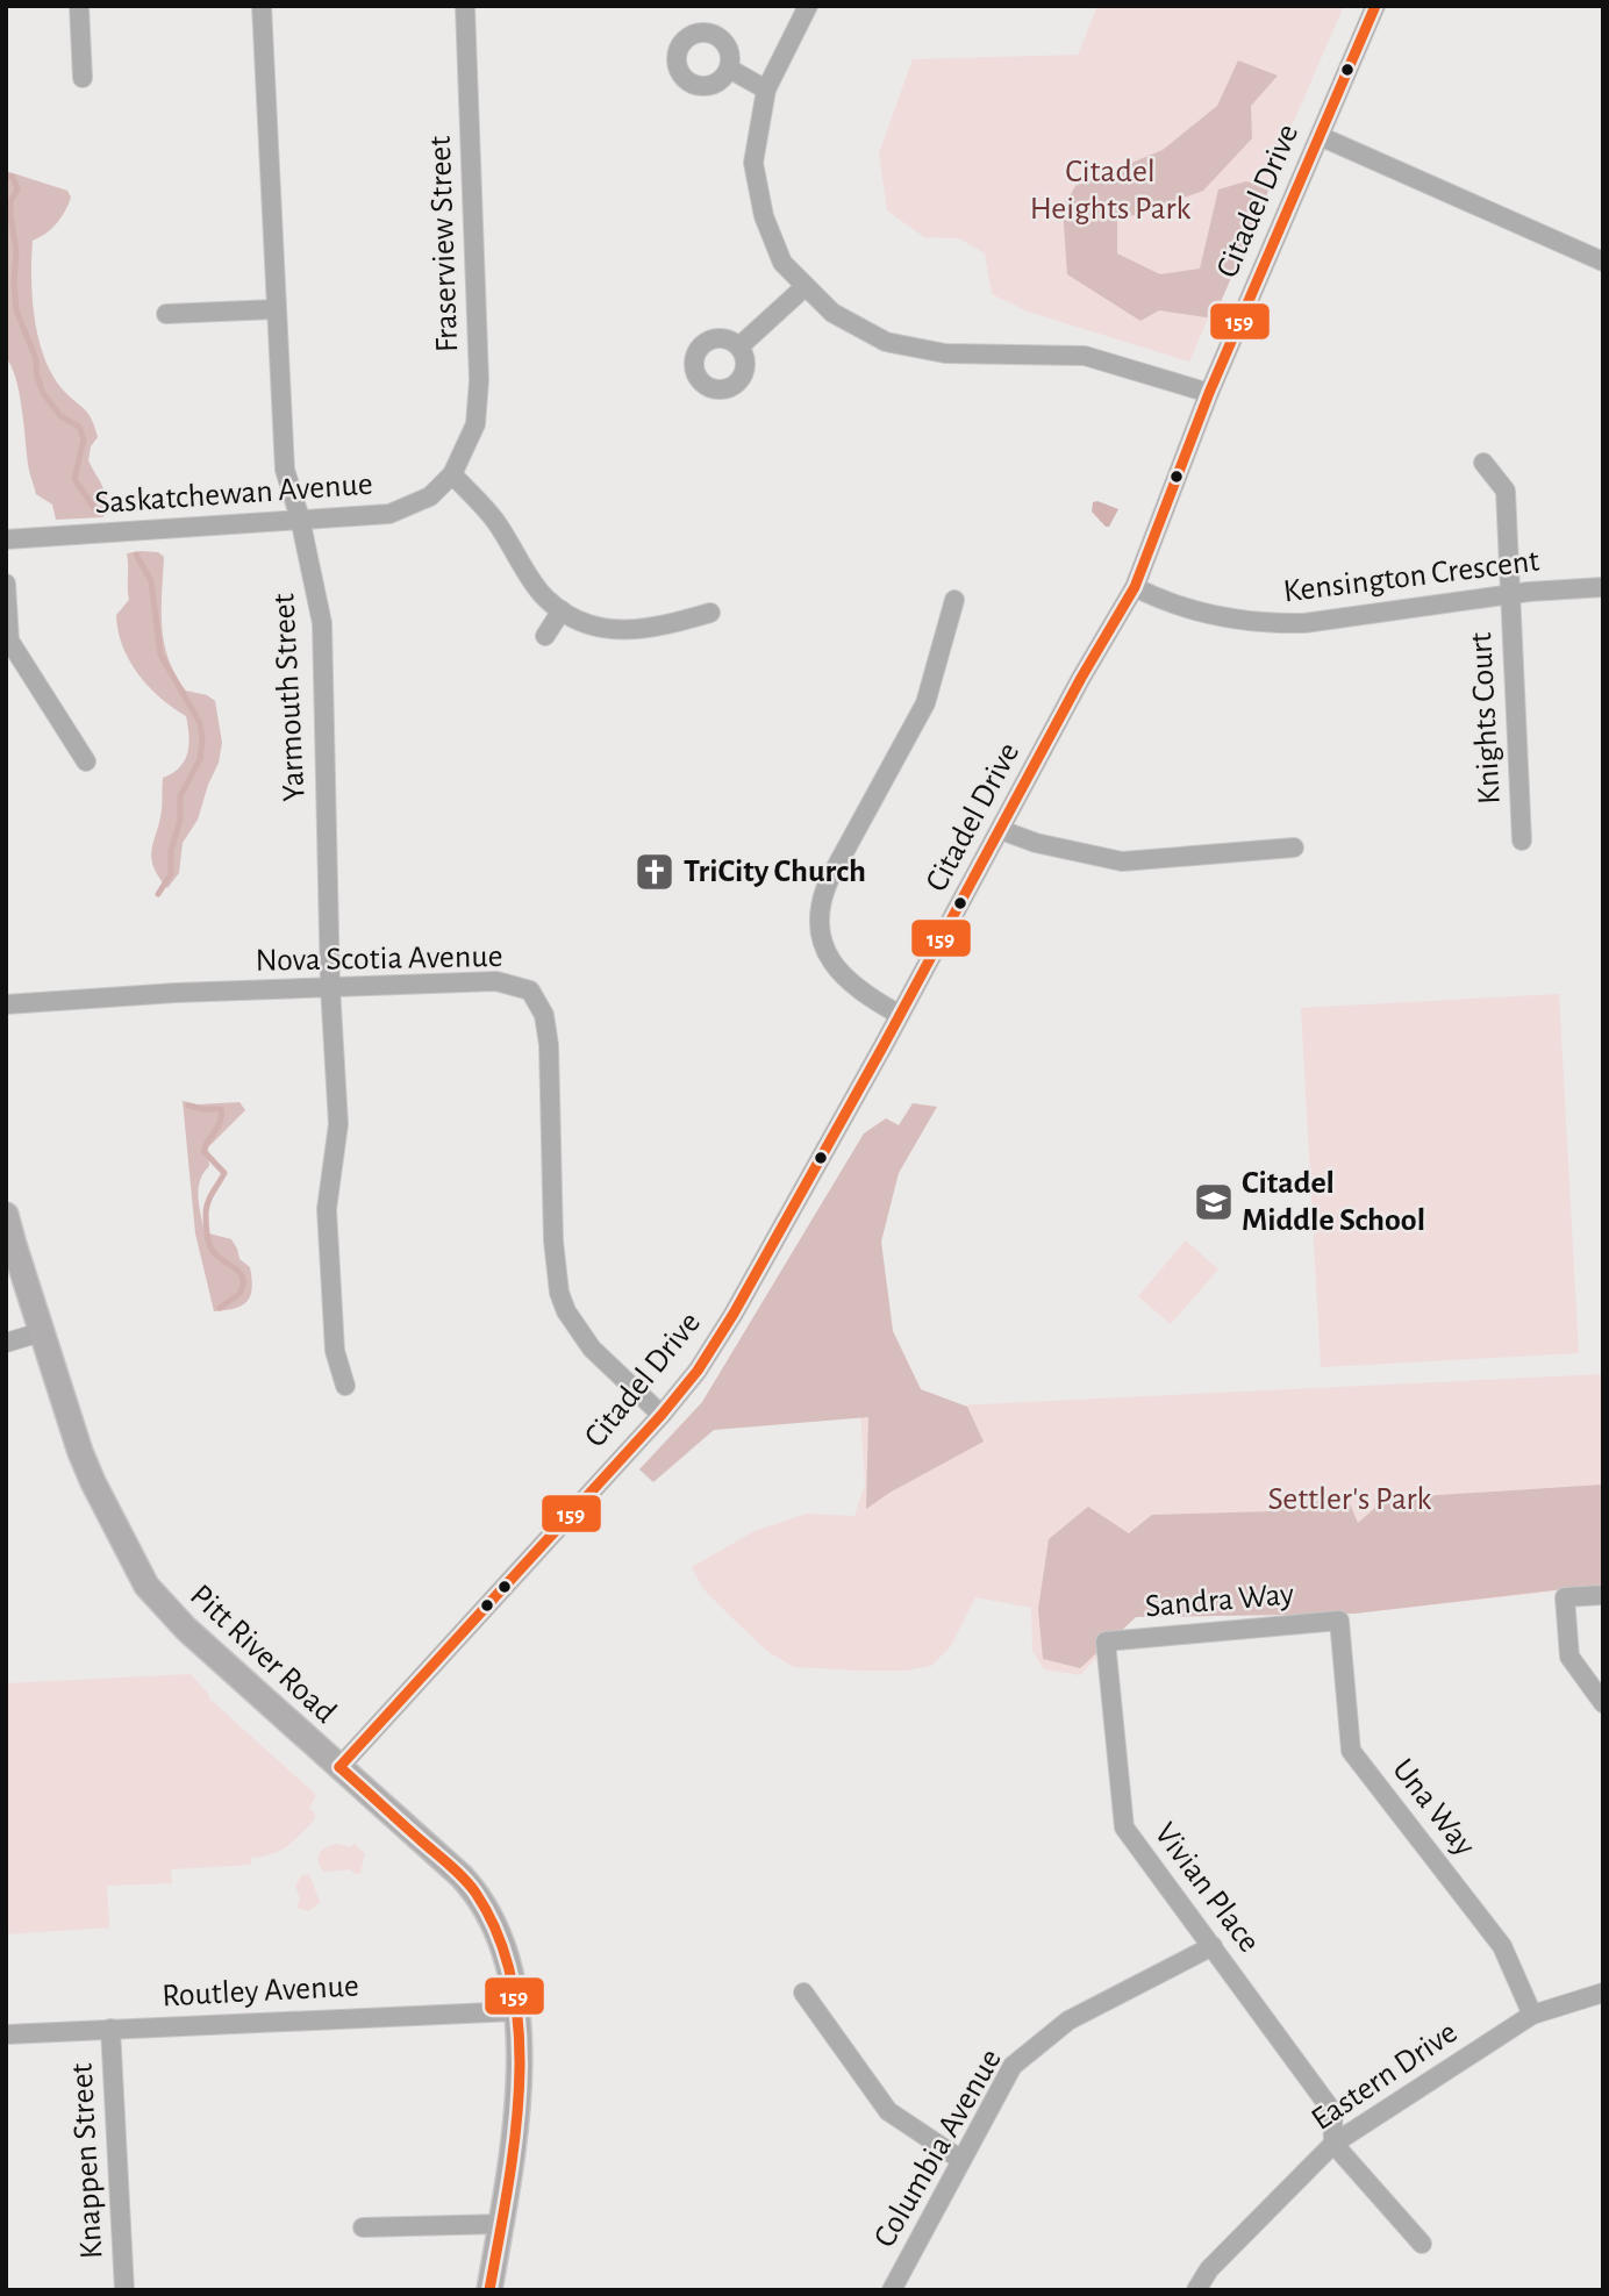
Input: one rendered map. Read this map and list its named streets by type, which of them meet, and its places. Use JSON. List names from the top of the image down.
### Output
{
  "streets": {
    "main road": ["Pitt River Road"],
    "street": [
      "Citadel Drive",
      "Fraserview Street",
      "Saskatchewan Avenue",
      "Kensington Crescent",
      "Yarmouth Street",
      "Knights Court",
      "Nova Scotia Avenue",
      "Sandra Way",
      "Una Way",
      "Vivian Place",
      "Routley Avenue",
      "Eastern Drive",
      "Columbia Avenue",
      "Knappen Street"
    ]
  },
  "crossings": [
    ["Citadel Drive", "Kensington Crescent"],
    ["Citadel Drive", "Nova Scotia Avenue"],
    ["Citadel Drive", "Pitt River Road"],
    ["Fraserview Street", "Saskatchewan Avenue"],
    ["Saskatchewan Avenue", "Yarmouth Street"],
    ["Kensington Crescent", "Knights Court"],
    ["Yarmouth Street", "Nova Scotia Avenue"],
    ["Sandra Way", "Una Way"],
    ["Sandra Way", "Vivian Place"],
    ["Pitt River Road", "Routley Avenue"],
    ["Una Way", "Eastern Drive"],
    ["Vivian Place", "Eastern Drive"],
    ["Vivian Place", "Columbia Avenue"],
    ["Routley Avenue", "Knappen Street"]
  ],
  "parks": ["Citadel Heights Park", "Settler's Park"],
  "places": {
    "church": ["TriCity Church"],
    "school or university": ["Citadel Middle School"]
  },
  "lines": ["transit line 159"]
}
